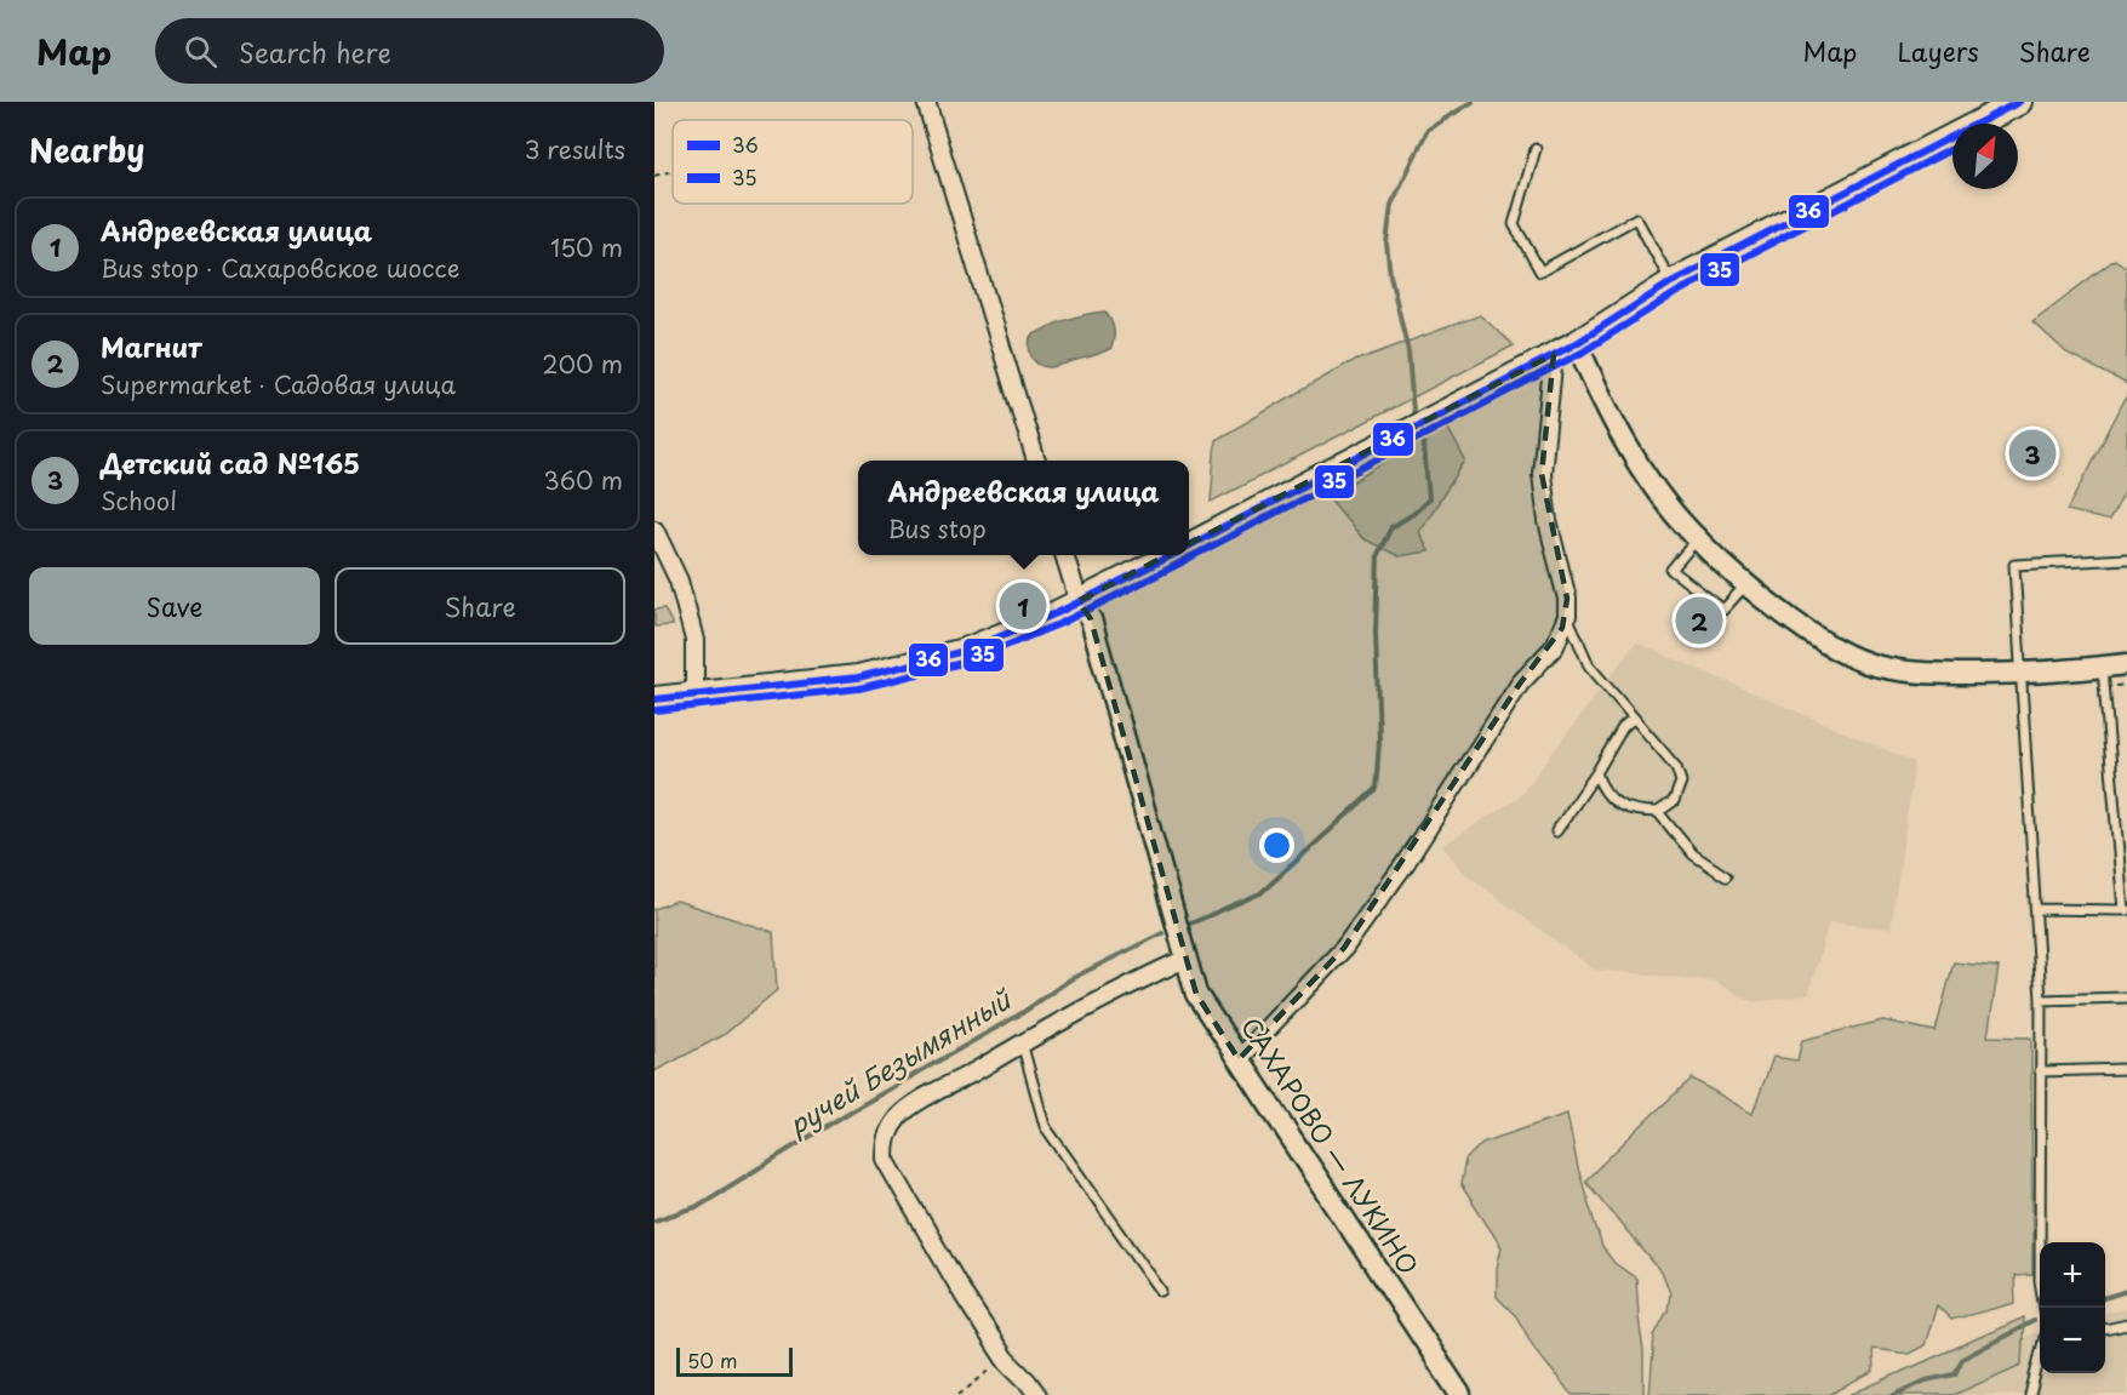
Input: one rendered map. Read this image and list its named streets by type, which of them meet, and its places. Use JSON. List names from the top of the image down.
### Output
{
  "streets": {
    "street": ["САХАРОВО — ЛУКИНО"]
  },
  "water": ["ручей Безымянный"],
  "lines": ["transit line 36", "transit line 35"],
  "legend": ["36", "35"],
  "scale_bar": "50 m",
  "north": "top right",
  "page": {
    "header": "Map",
    "search": "Search here",
    "nav": ["Map", "Layers", "Share"],
    "heading": ["Nearby", "3 results"],
    "list": [
      {
        "mark": "1",
        "name": "Андреевская улица",
        "note": "Bus stop · Сахаровское шоссе",
        "value": "150 m"
      },
      {
        "mark": "2",
        "name": "Магнит",
        "note": "Supermarket · Садовая улица",
        "value": "200 m"
      },
      {
        "mark": "3",
        "name": "Детский сад №165",
        "note": "School",
        "value": "360 m"
      }
    ],
    "pins": ["3", "1", "2"],
    "popup": ["Андреевская улица", "Bus stop"],
    "buttons": ["Save", "Share"],
    "map_buttons": ["+", "−"],
    "scale": "50 m"
  }
}
